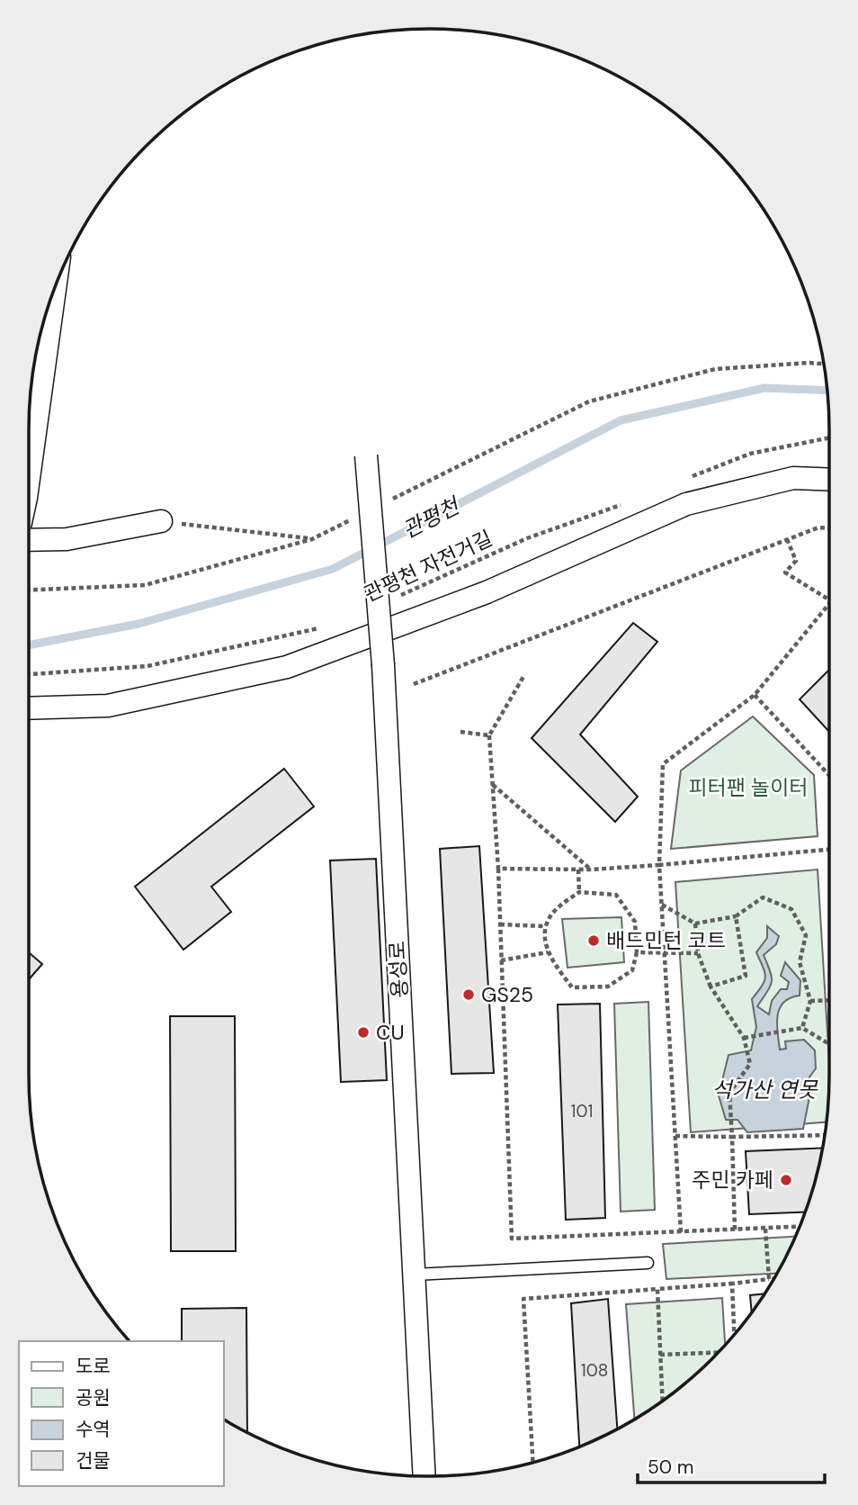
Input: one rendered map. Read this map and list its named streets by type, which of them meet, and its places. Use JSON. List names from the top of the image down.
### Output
{
  "streets": {
    "street": ["용성로"],
    "path": ["관평천 자전거길"]
  },
  "water": ["관평천", "석가산 연못"],
  "parks": ["피터팬 놀이터"],
  "places": [
    "배드민턴 코트",
    "GS25",
    "CU",
    "주민 카페"
  ],
  "house_numbers": ["101", "108"],
  "legend": [
    "도로",
    "공원",
    "수역",
    "건물"
  ],
  "scale_bar": "50 m"
}
